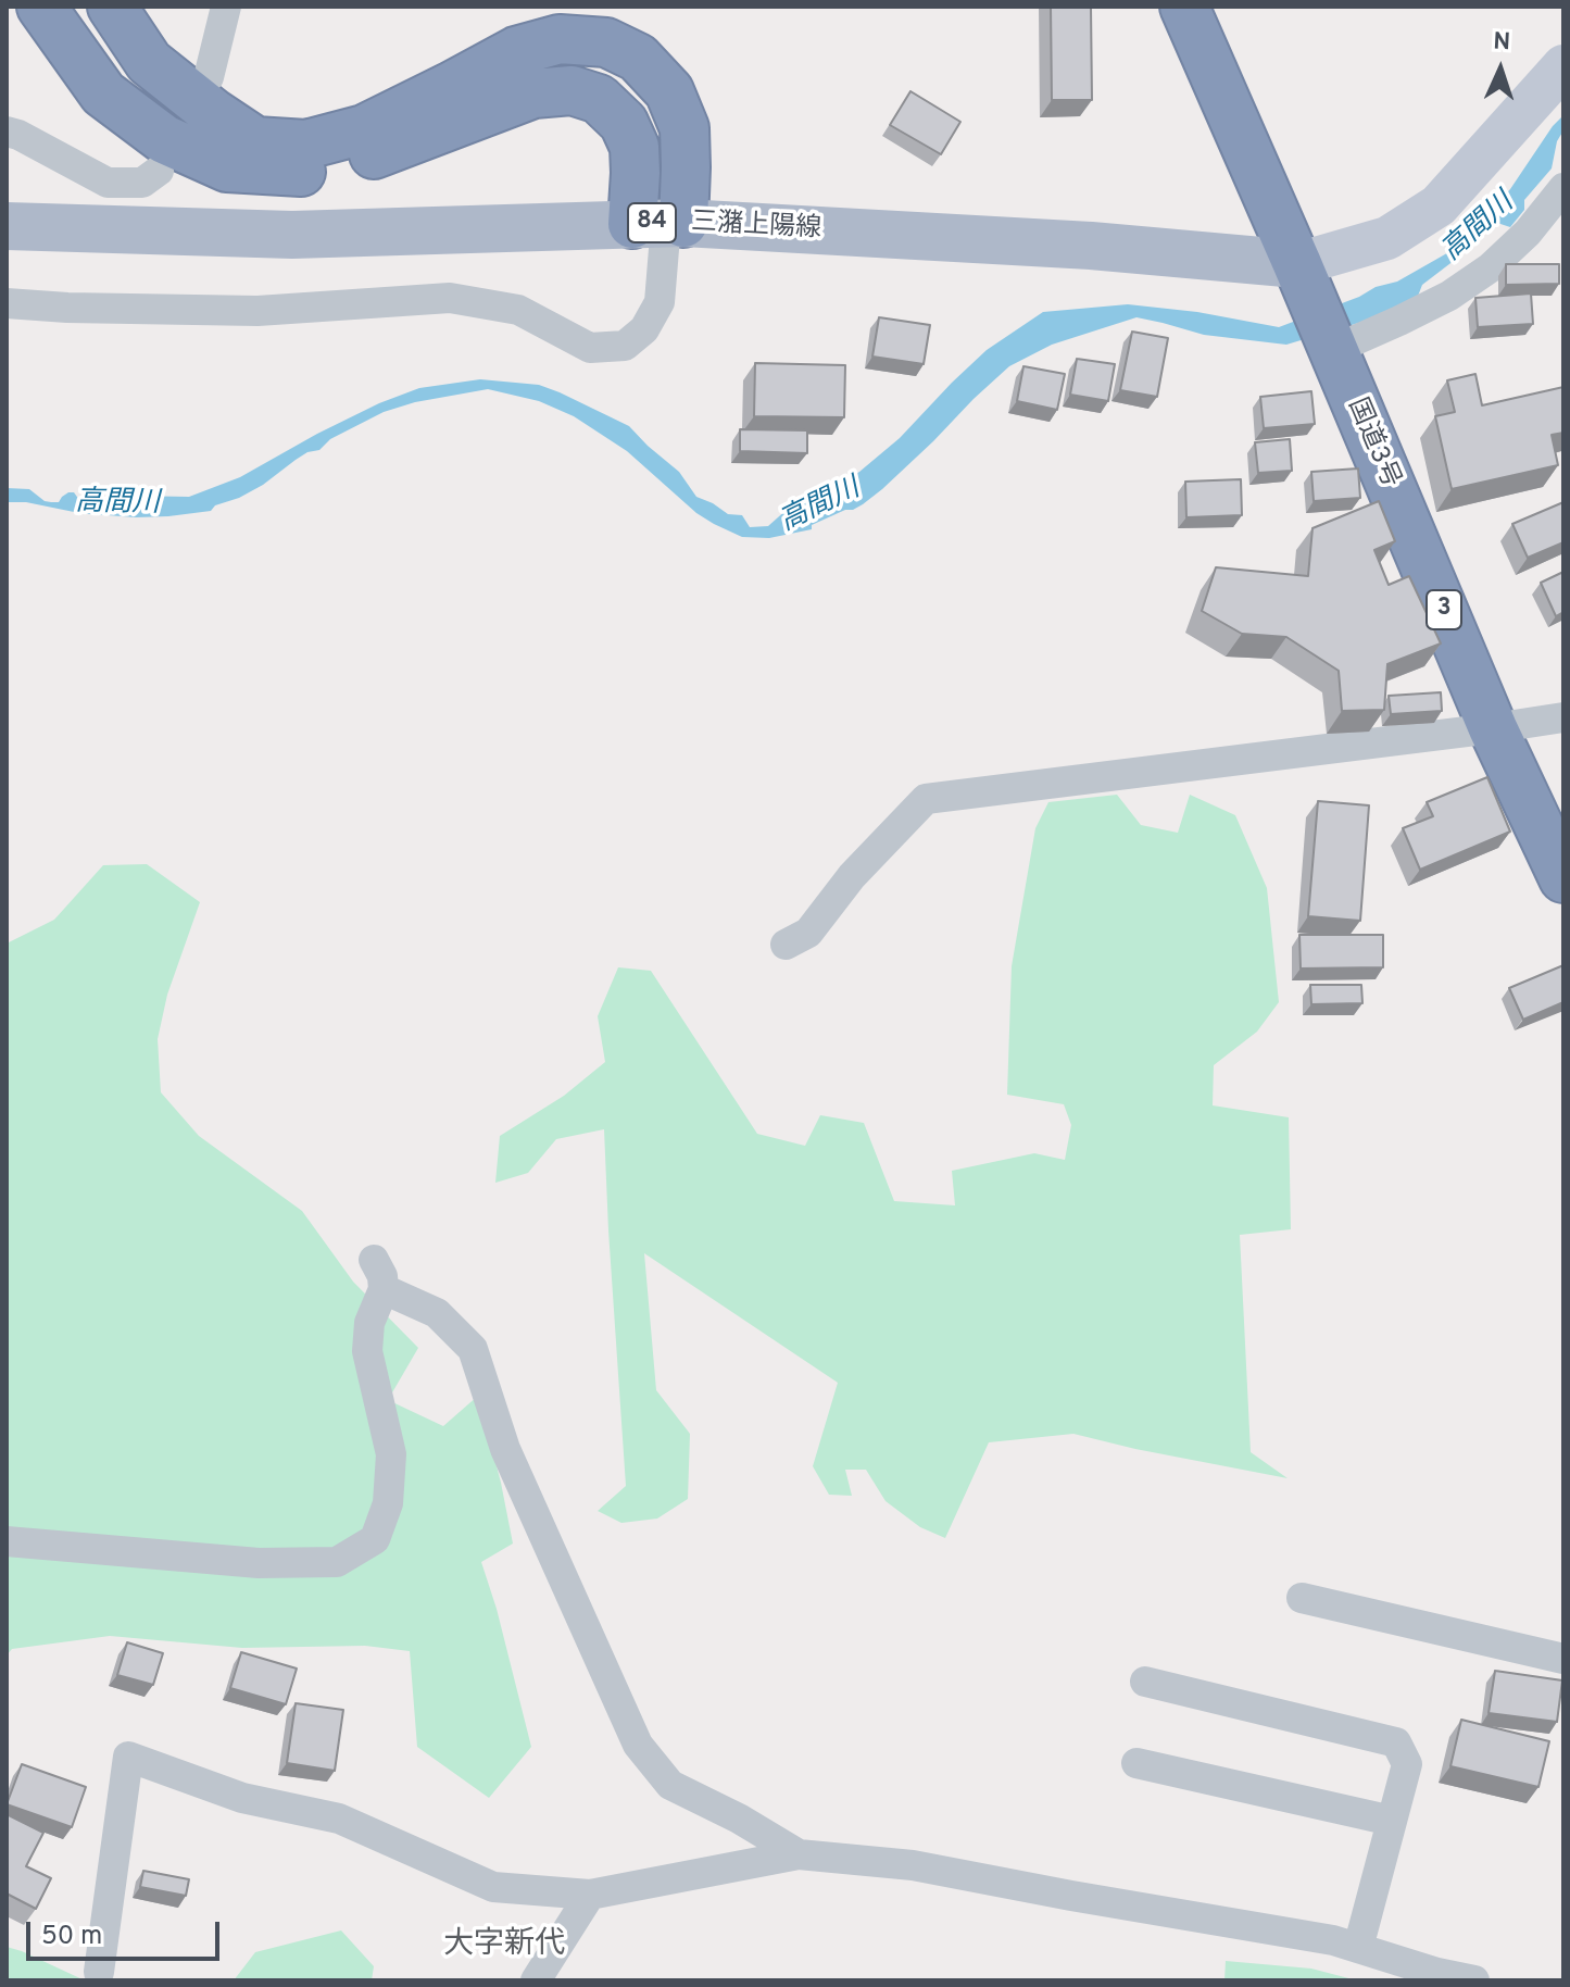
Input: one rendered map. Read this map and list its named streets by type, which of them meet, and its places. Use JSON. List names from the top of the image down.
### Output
{
  "streets": {
    "highway": ["国道3号", "3"],
    "main road": ["84", "三潴上陽線"]
  },
  "crossings": [
    ["三潴上陽線", "国道3号"]
  ],
  "districts": ["大字新代"],
  "water": ["高間川"],
  "scale_bar": "50 m",
  "north": "top"
}
